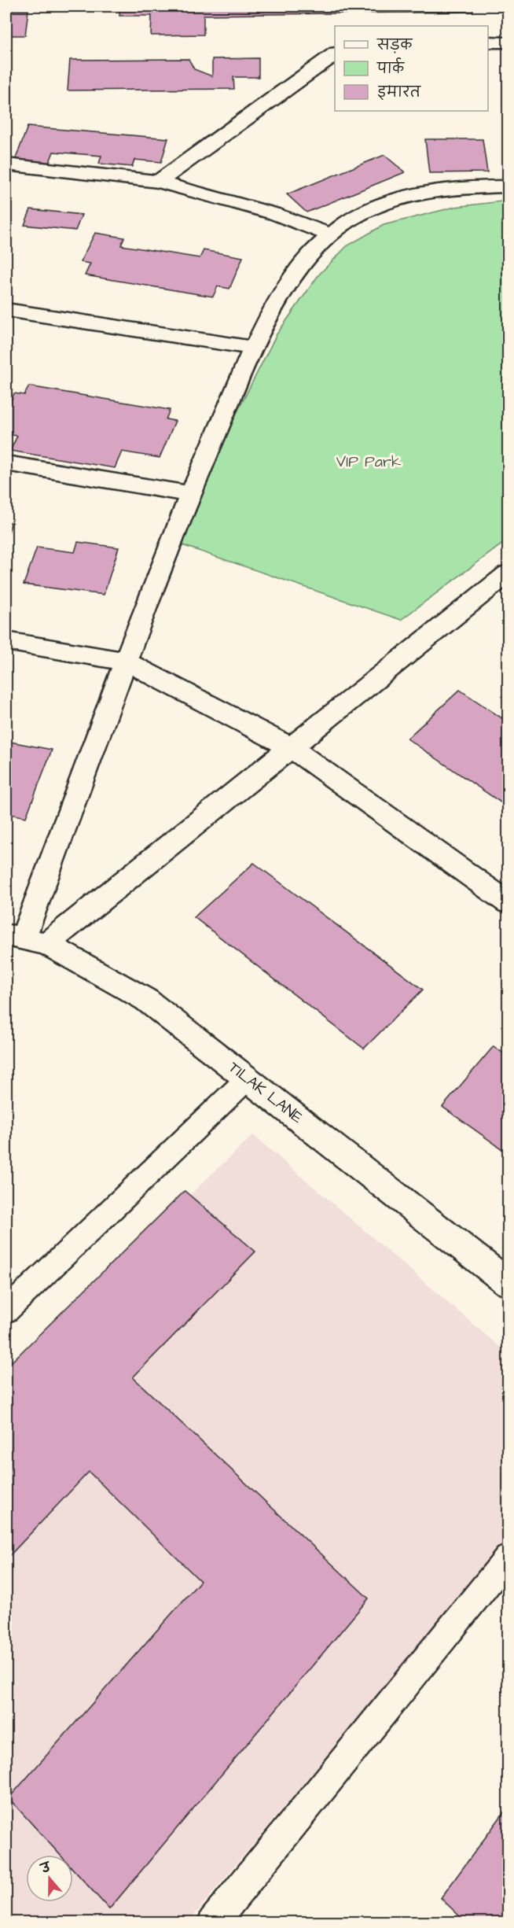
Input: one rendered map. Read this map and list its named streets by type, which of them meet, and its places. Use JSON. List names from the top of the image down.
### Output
{
  "streets": {
    "street": ["TILAK LANE"]
  },
  "parks": ["VIP Park"],
  "legend": ["सड़क", "पार्क", "इमारत"],
  "north": "top"
}
